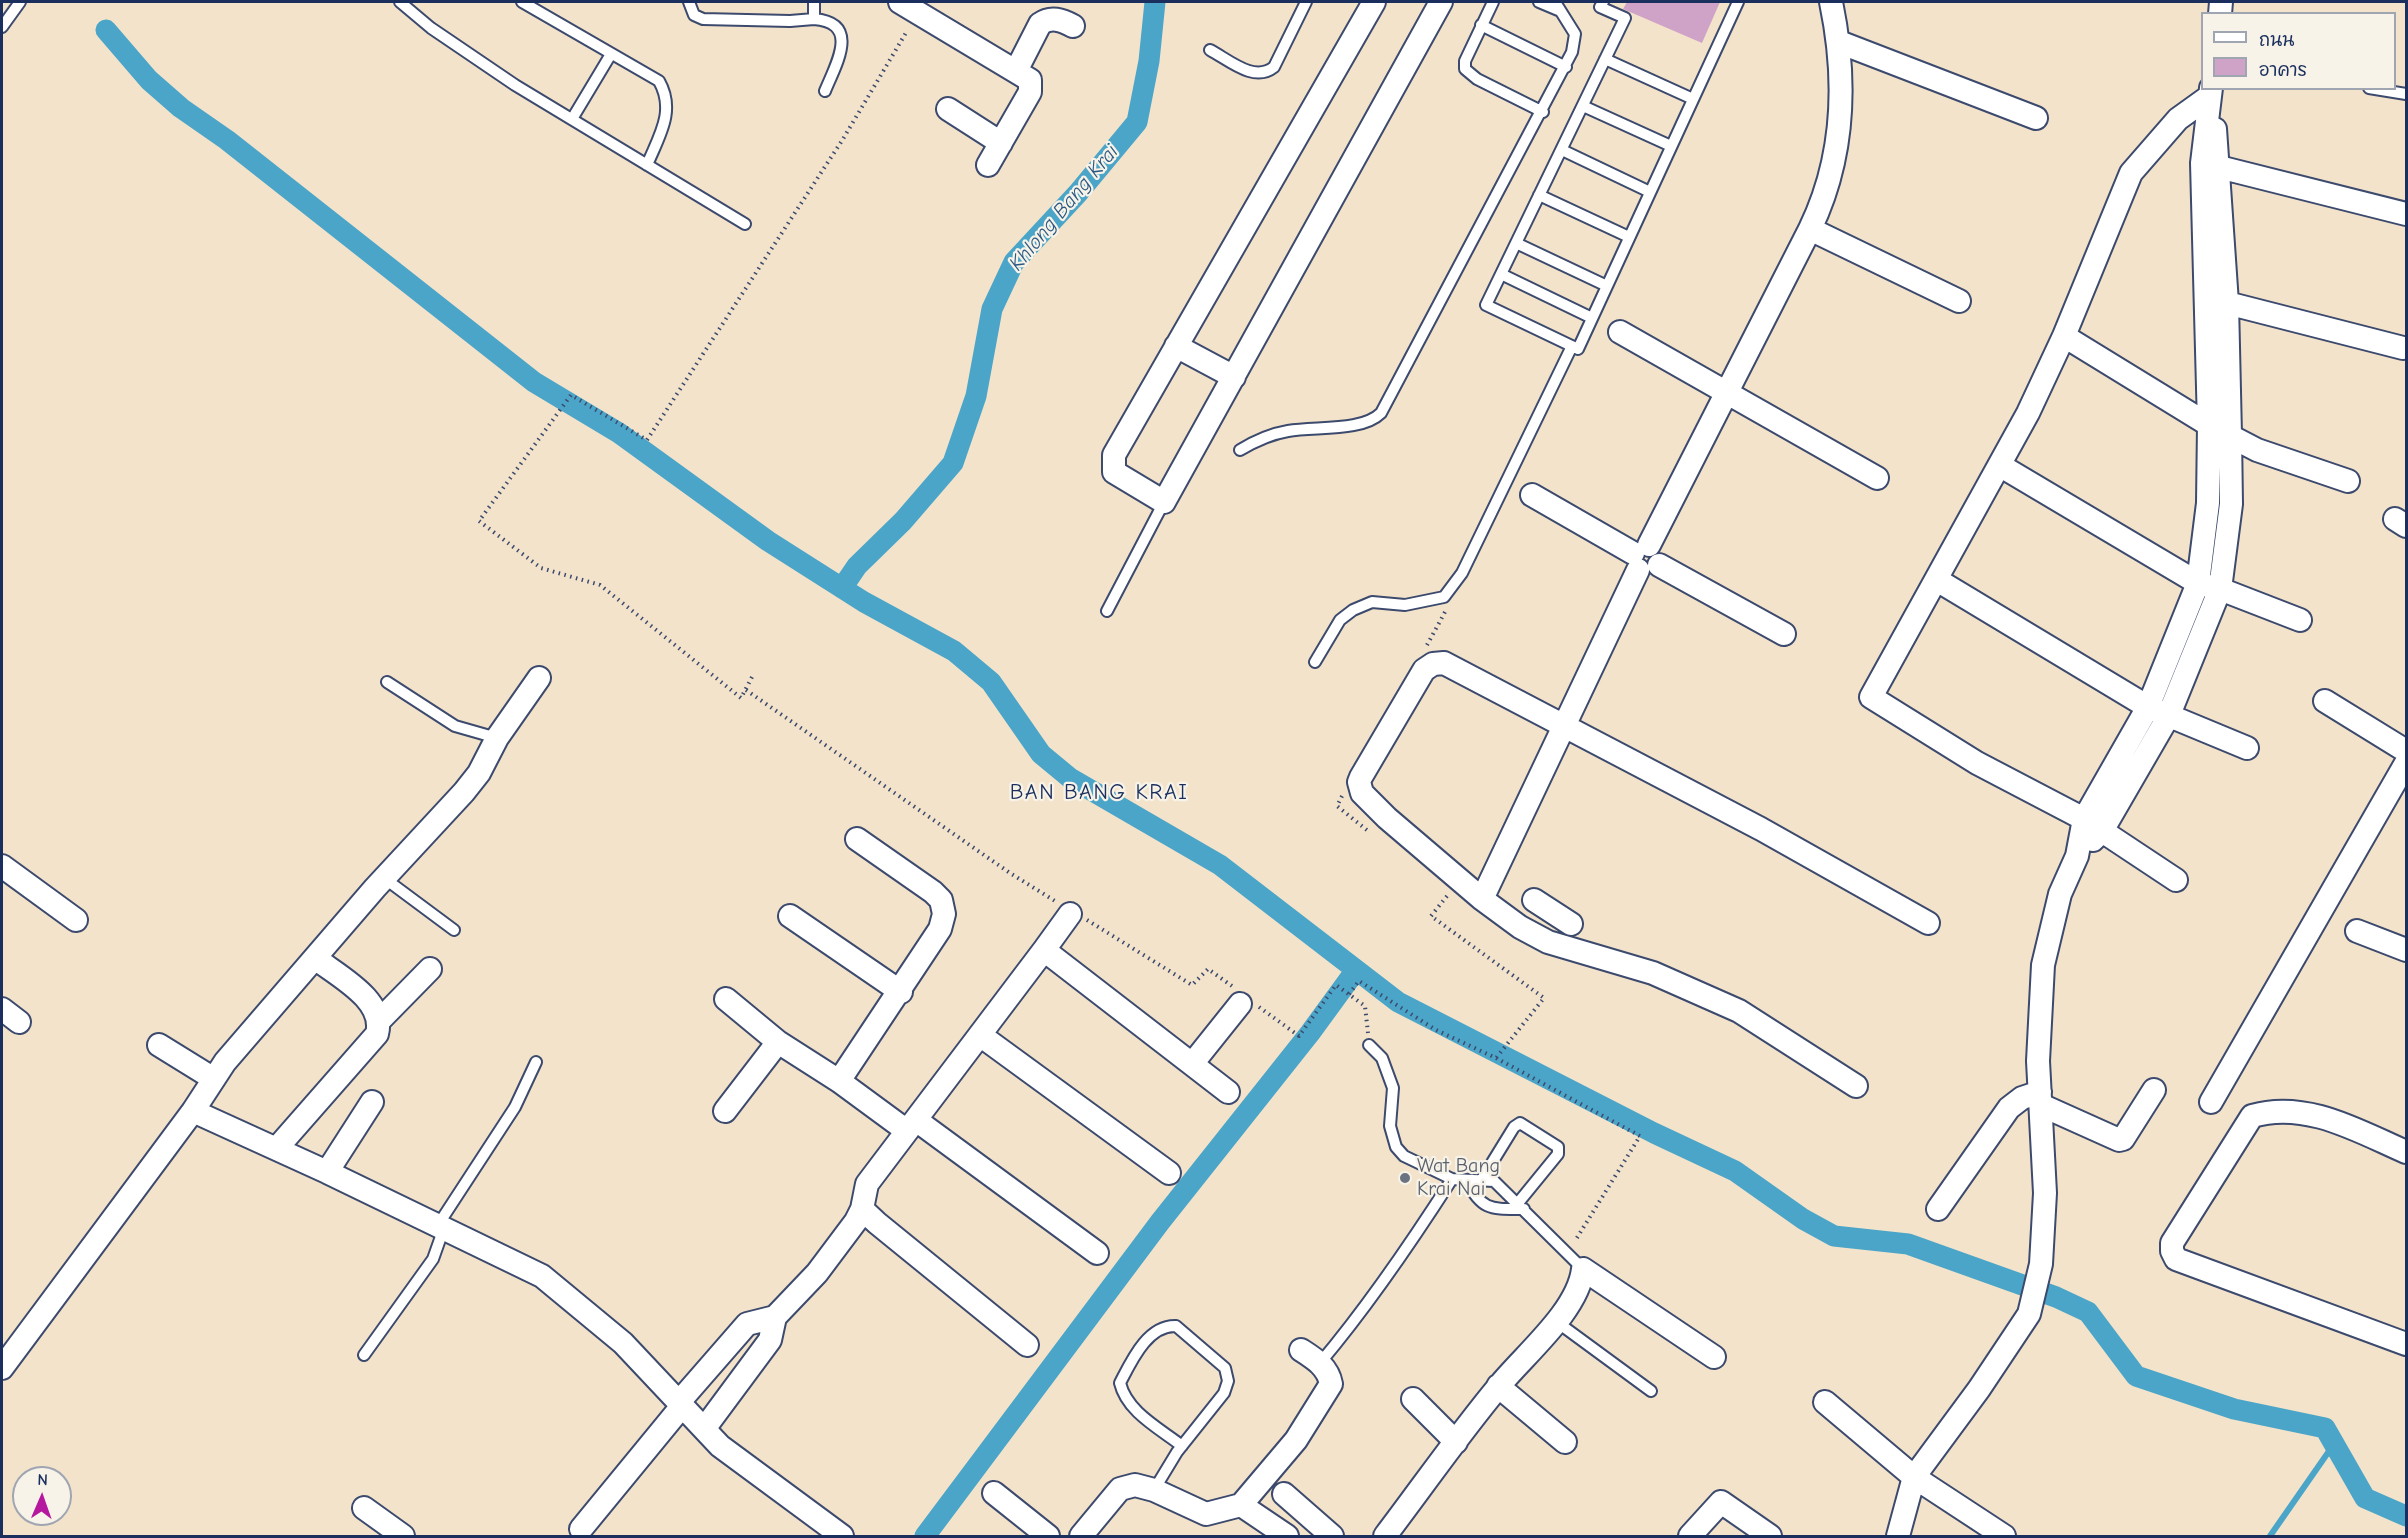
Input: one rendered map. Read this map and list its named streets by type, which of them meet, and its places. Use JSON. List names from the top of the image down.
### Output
{
  "districts": ["BAN BANG KRAI"],
  "water": ["Khlong Bang Krai"],
  "places": ["Wat Bang Krai Nai"],
  "legend": ["ถนน", "อาคาร"],
  "north": "top"
}
